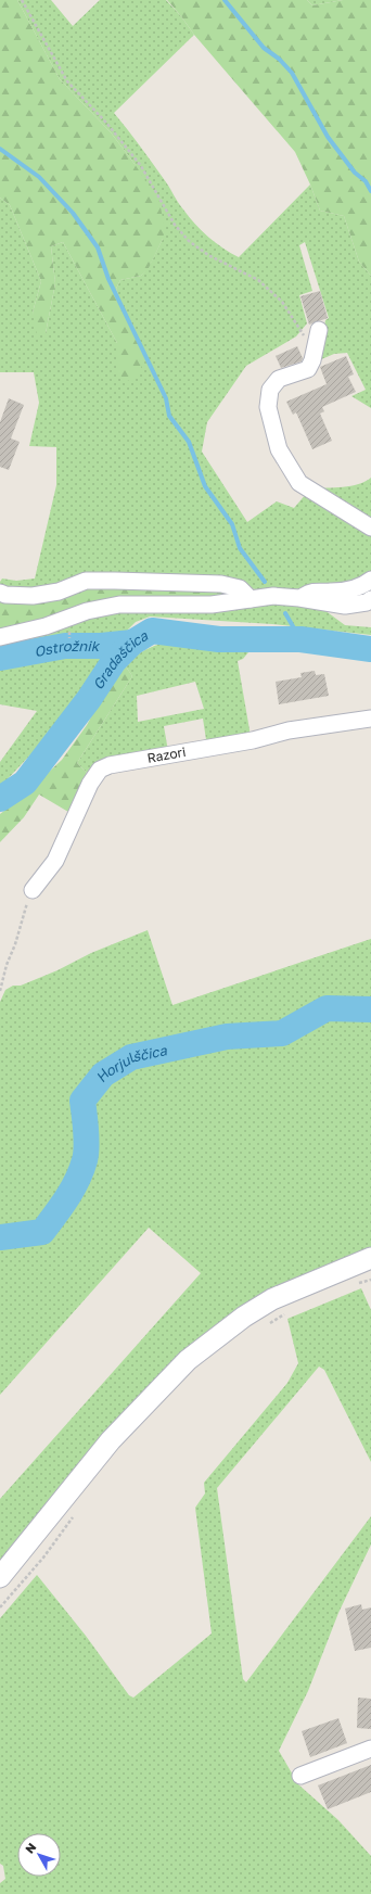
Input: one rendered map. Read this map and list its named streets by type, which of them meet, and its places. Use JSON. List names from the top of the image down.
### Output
{
  "streets": {
    "street": ["Razori"]
  },
  "water": ["Ostrožnik", "Gradaščica", "Horjulščica"],
  "north": "top left"
}
